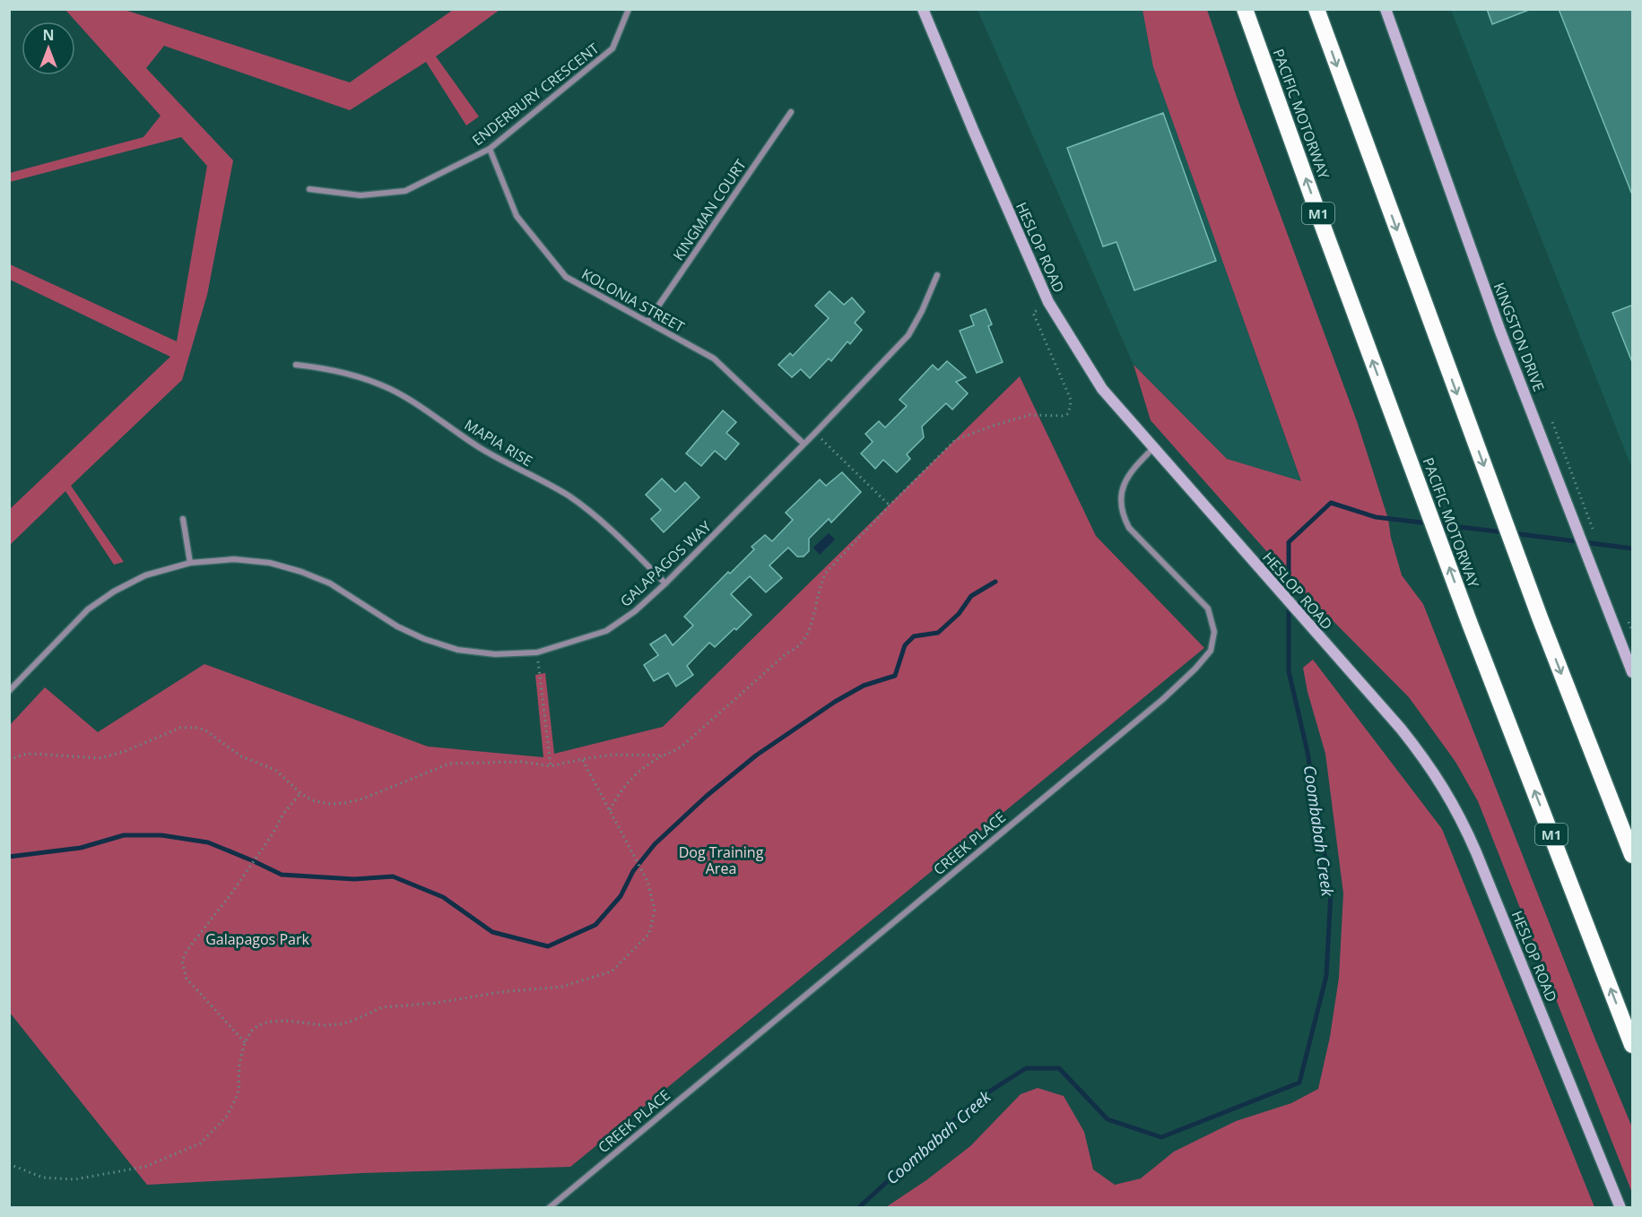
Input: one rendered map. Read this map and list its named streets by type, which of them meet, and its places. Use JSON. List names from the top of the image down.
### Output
{
  "streets": {
    "highway": ["PACIFIC MOTORWAY", "M1"],
    "street": [
      "ENDERBURY CRESCENT",
      "KINGMAN COURT",
      "HESLOP ROAD",
      "KOLONIA STREET",
      "KINGSTON DRIVE",
      "MAPIA RISE",
      "GALAPAGOS WAY",
      "CREEK PLACE"
    ]
  },
  "crossings": [
    ["ENDERBURY CRESCENT", "KOLONIA STREET"],
    ["KINGMAN COURT", "KOLONIA STREET"],
    ["HESLOP ROAD", "CREEK PLACE"],
    ["KOLONIA STREET", "GALAPAGOS WAY"],
    ["MAPIA RISE", "GALAPAGOS WAY"]
  ],
  "water": ["Coombabah Creek"],
  "parks": ["Dog Training Area", "Galapagos Park"],
  "north": "top"
}
